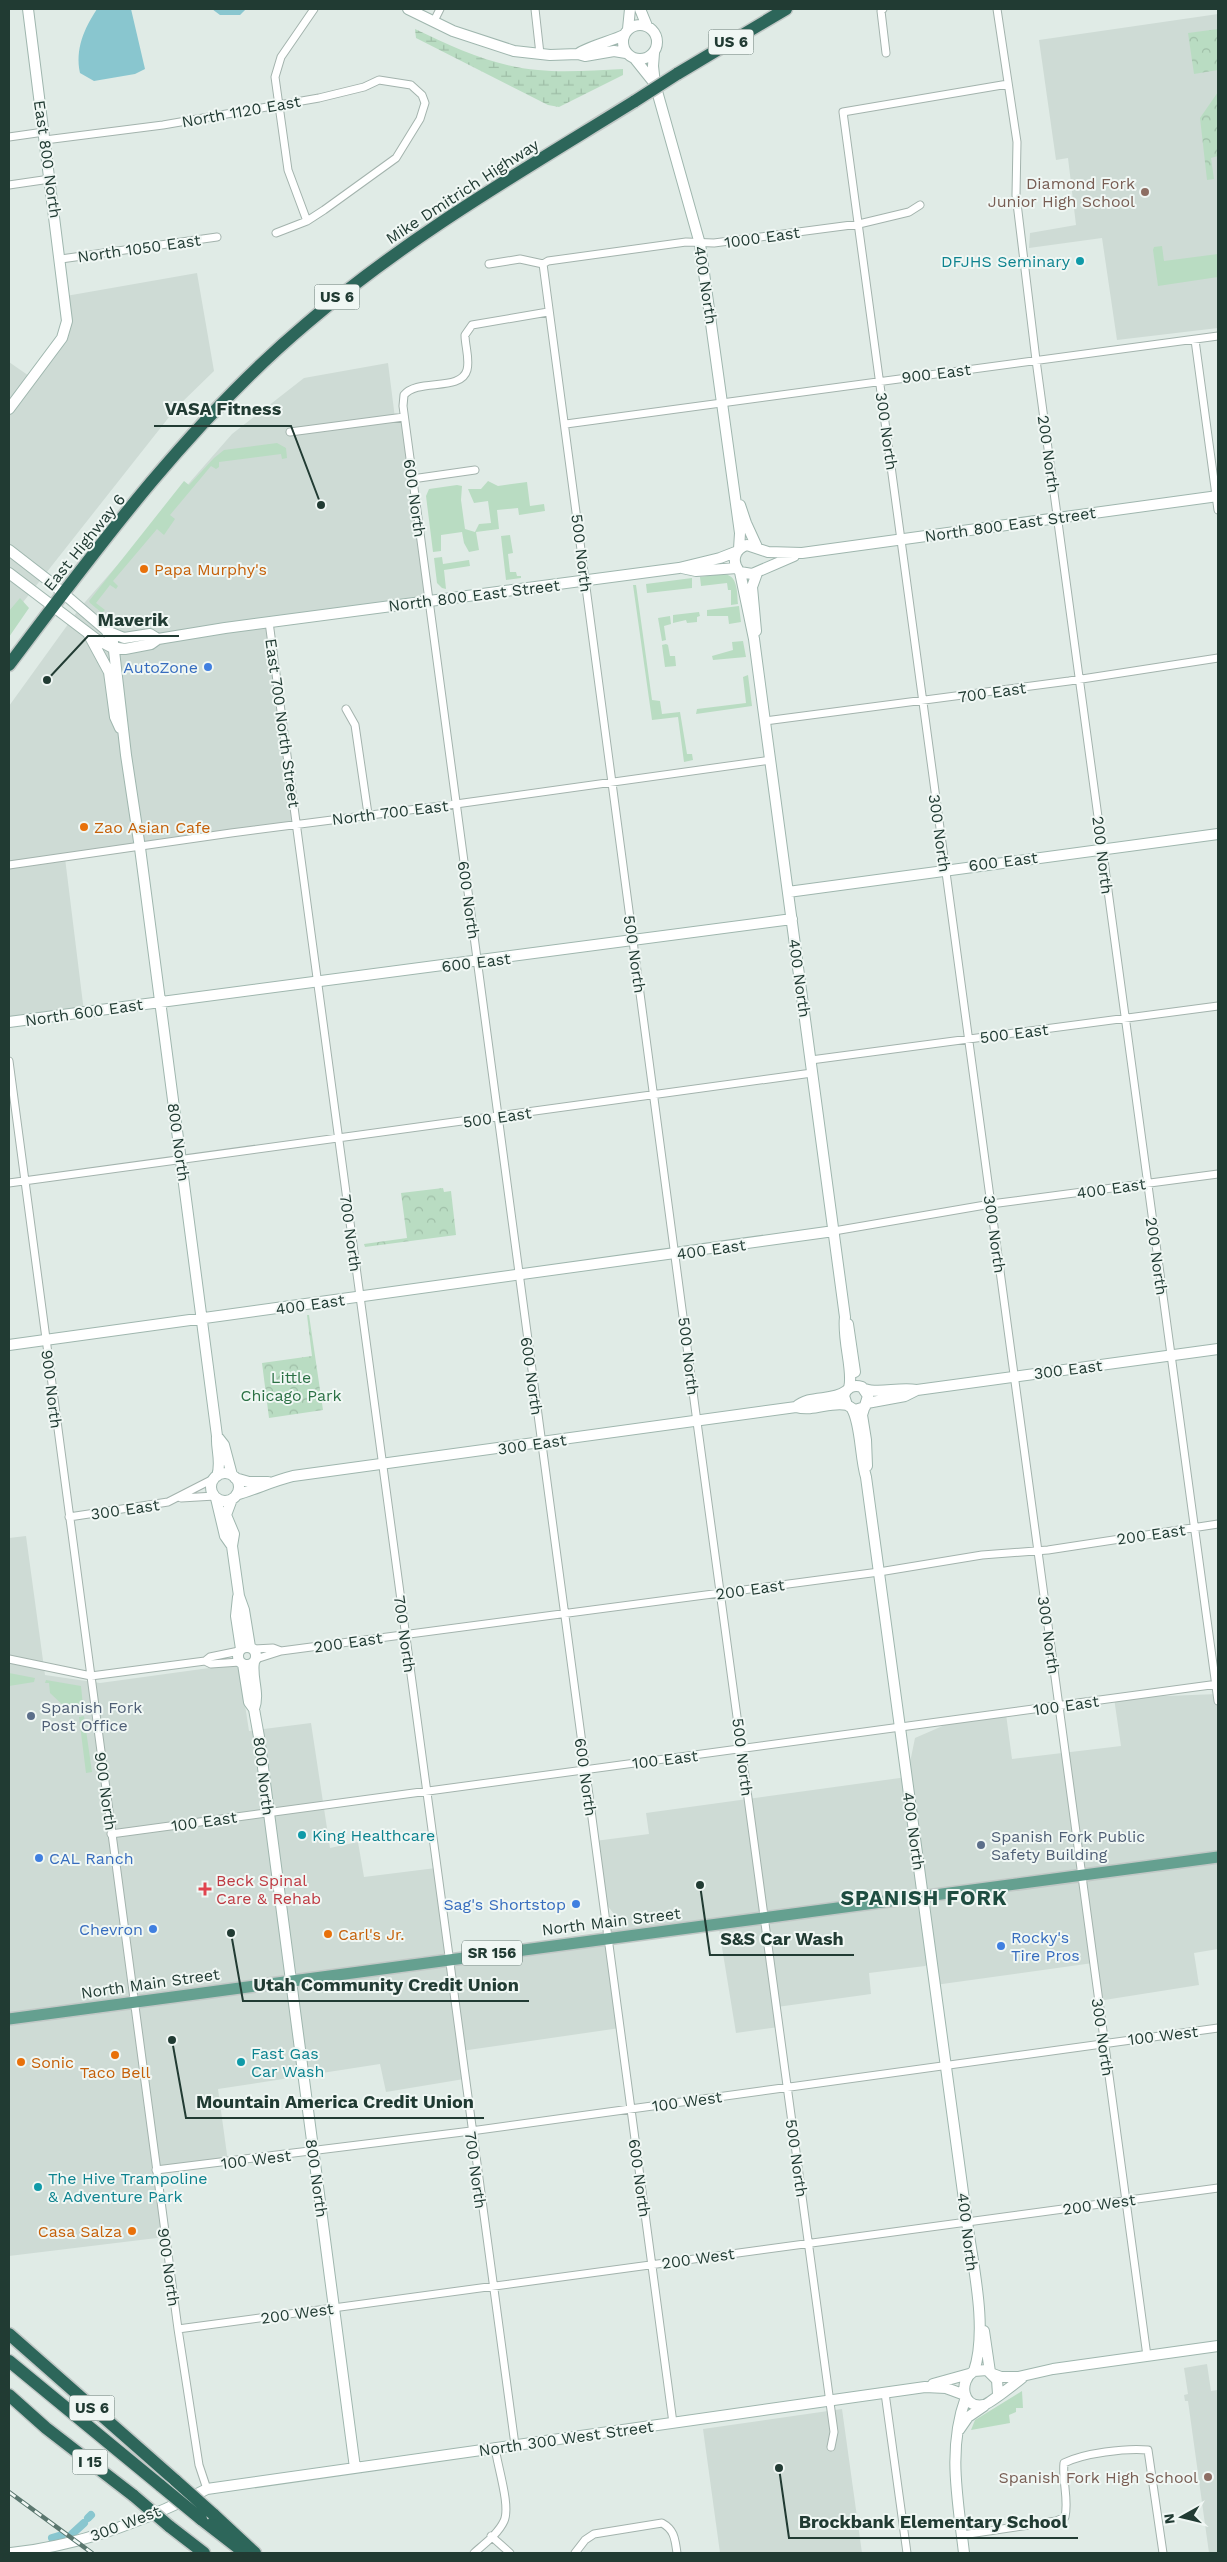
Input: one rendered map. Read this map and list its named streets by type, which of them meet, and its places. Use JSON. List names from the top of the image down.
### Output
{
  "streets": {
    "highway": [
      "US 6",
      "Mike Dmitrich Highway",
      "East Highway 6",
      "I 15"
    ],
    "main road": ["North Main Street", "SR 156"],
    "street": [
      "North 1120 East",
      "East 800 North",
      "1000 East",
      "North 1050 East",
      "400 North",
      "900 East",
      "300 North",
      "200 North",
      "600 North",
      "North 800 East Street",
      "500 North",
      "700 East",
      "East 700 North Street",
      "North 700 East",
      "600 East",
      "North 600 East",
      "500 East",
      "800 North",
      "400 East",
      "700 North",
      "300 East",
      "900 North",
      "200 East",
      "100 East",
      "100 West",
      "200 West",
      "North 300 West Street",
      "300 West"
    ]
  },
  "crossings": [
    ["North 1120 East", "East 800 North"],
    ["East 800 North", "North 1050 East"],
    ["Mike Dmitrich Highway", "East Highway 6"],
    ["1000 East", "400 North"],
    ["1000 East", "300 North"],
    ["1000 East", "500 North"],
    ["400 North", "900 East"],
    ["400 North", "700 East"],
    ["400 North", "North 700 East"],
    ["400 North", "600 East"],
    ["400 North", "500 East"],
    ["400 North", "400 East"],
    ["400 North", "300 East"],
    ["400 North", "200 East"],
    ["400 North", "100 East"],
    ["400 North", "North Main Street"],
    ["400 North", "100 West"],
    ["400 North", "200 West"],
    ["900 East", "300 North"],
    ["900 East", "200 North"],
    ["900 East", "500 North"],
    ["300 North", "200 North"],
    ["300 North", "North 800 East Street"],
    ["300 North", "700 East"],
    ["300 North", "600 East"],
    ["300 North", "500 East"],
    ["300 North", "400 East"],
    ["300 North", "300 East"],
    ["300 North", "200 East"],
    ["300 North", "100 East"],
    ["300 North", "North Main Street"],
    ["300 North", "100 West"],
    ["300 North", "200 West"],
    ["200 North", "North 800 East Street"],
    ["200 North", "700 East"],
    ["200 North", "600 East"],
    ["200 North", "500 East"],
    ["200 North", "400 East"],
    ["200 North", "300 East"],
    ["200 North", "200 East"],
    ["200 North", "100 East"],
    ["600 North", "North 800 East Street"],
    ["600 North", "500 North"],
    ["600 North", "North 700 East"],
    ["600 North", "600 East"],
    ["600 North", "500 East"],
    ["600 North", "400 East"],
    ["600 North", "300 East"],
    ["600 North", "200 East"],
    ["600 North", "100 East"],
    ["600 North", "North Main Street"],
    ["600 North", "100 West"],
    ["600 North", "200 West"],
    ["600 North", "North 300 West Street"],
    ["North 800 East Street", "500 North"],
    ["North 800 East Street", "East 700 North Street"],
    ["500 North", "North 700 East"],
    ["500 North", "600 East"],
    ["500 North", "500 East"],
    ["500 North", "400 East"],
    ["500 North", "300 East"],
    ["500 North", "200 East"],
    ["500 North", "100 East"],
    ["500 North", "North Main Street"],
    ["500 North", "100 West"],
    ["500 North", "200 West"],
    ["500 North", "North 300 West Street"],
    ["East 700 North Street", "North 700 East"],
    ["East 700 North Street", "700 North"],
    ["North 700 East", "800 North"],
    ["North 700 East", "700 North"],
    ["600 East", "North 600 East"],
    ["600 East", "800 North"],
    ["600 East", "700 North"],
    ["North 600 East", "800 North"],
    ["500 East", "800 North"],
    ["500 East", "700 North"],
    ["500 East", "900 North"],
    ["800 North", "400 East"],
    ["800 North", "300 East"],
    ["800 North", "200 East"],
    ["800 North", "100 East"],
    ["800 North", "North Main Street"],
    ["800 North", "100 West"],
    ["800 North", "200 West"],
    ["800 North", "North 300 West Street"],
    ["400 East", "700 North"],
    ["400 East", "900 North"],
    ["700 North", "300 East"],
    ["700 North", "200 East"],
    ["700 North", "100 East"],
    ["700 North", "North Main Street"],
    ["700 North", "100 West"],
    ["700 North", "200 West"],
    ["700 North", "North 300 West Street"],
    ["300 East", "900 North"],
    ["900 North", "200 East"],
    ["900 North", "100 East"],
    ["900 North", "North Main Street"],
    ["900 North", "100 West"],
    ["900 North", "200 West"],
    ["900 North", "North 300 West Street"],
    ["900 North", "300 West"],
    ["North 300 West Street", "300 West"]
  ],
  "districts": ["SPANISH FORK"],
  "parks": ["Little Chicago Park"],
  "places": {
    "other": [
      "Diamond Fork Junior High School",
      "DFJHS Seminary",
      "VASA Fitness",
      "Papa Murphy's",
      "AutoZone",
      "Maverik",
      "Zao Asian Cafe",
      "Spanish Fork Post Office",
      "King Healthcare",
      "Spanish Fork Public Safety Building",
      "CAL Ranch",
      "S&S Car Wash",
      "Sag's Shortstop",
      "Chevron",
      "Utah Community Credit Union",
      "Carl's Jr.",
      "Rocky's Tire Pros",
      "Mountain America Credit Union",
      "Taco Bell",
      "Sonic",
      "Fast Gas Car Wash",
      "The Hive Trampoline & Adventure Park",
      "Casa Salza",
      "Brockbank Elementary School",
      "Spanish Fork High School"
    ],
    "health": ["Beck Spinal Care & Rehab"]
  },
  "north": "left"
}
